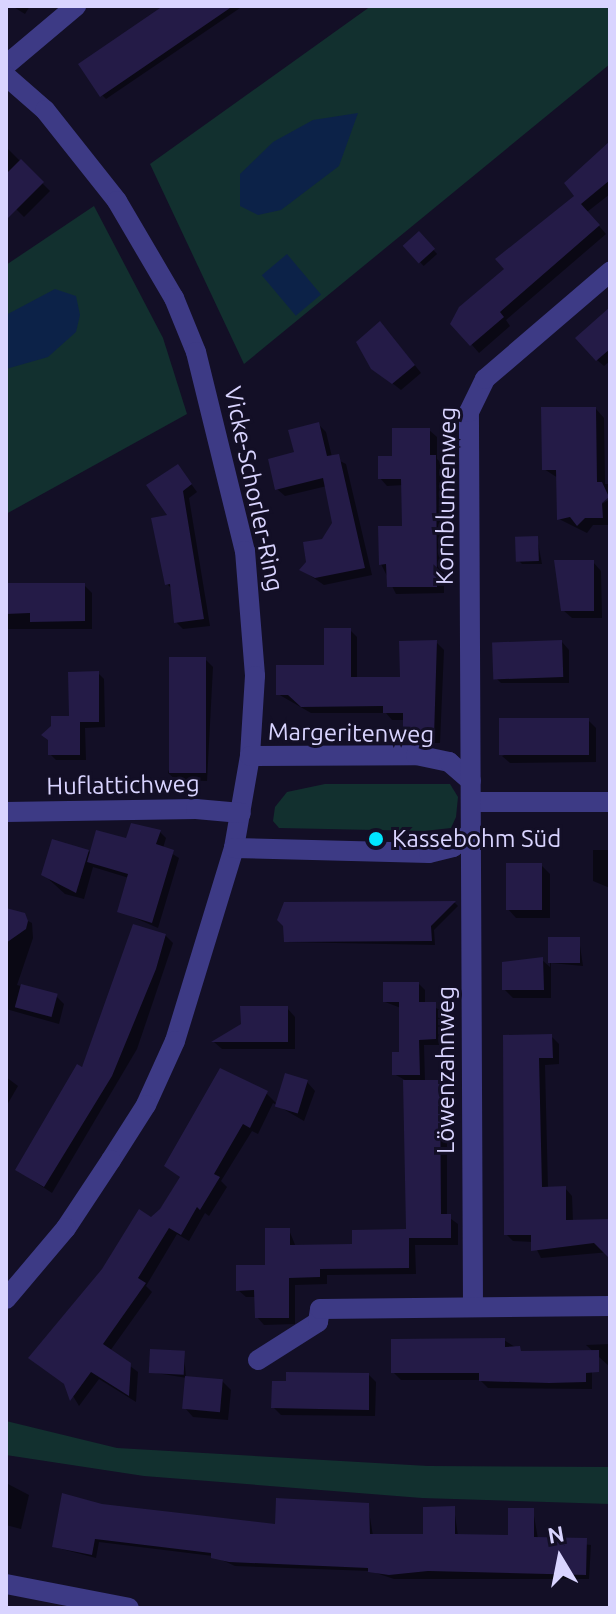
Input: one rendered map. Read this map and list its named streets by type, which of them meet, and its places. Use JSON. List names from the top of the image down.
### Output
{
  "streets": {
    "street": [
      "Vicke-Schorler-Ring",
      "Kornblumenweg",
      "Margeritenweg",
      "Huflattichweg",
      "Löwenzahnweg"
    ]
  },
  "crossings": [
    ["Vicke-Schorler-Ring", "Margeritenweg"],
    ["Vicke-Schorler-Ring", "Huflattichweg"],
    ["Kornblumenweg", "Margeritenweg"]
  ],
  "places": ["Kassebohm Süd"],
  "north": "top"
}
